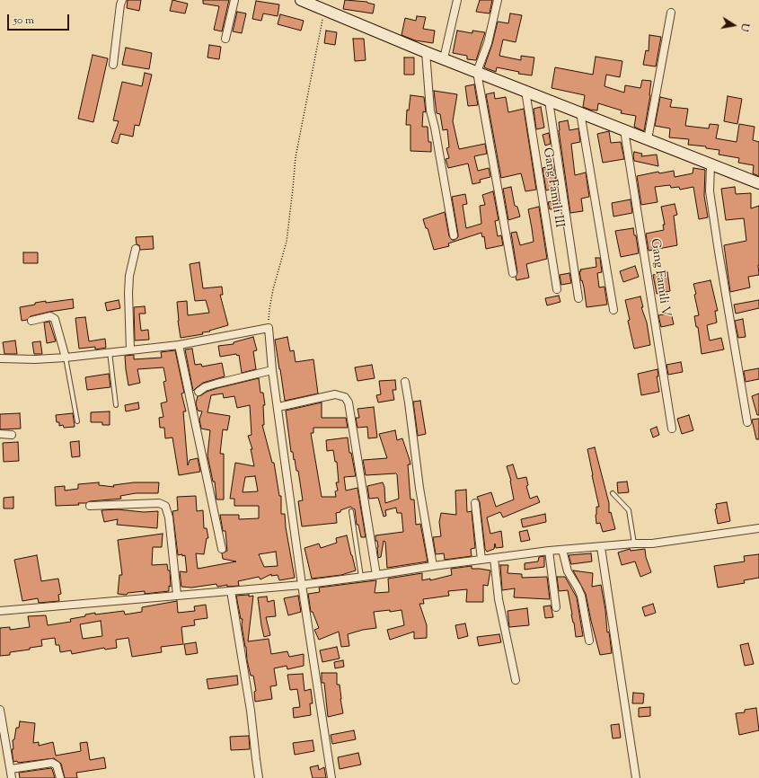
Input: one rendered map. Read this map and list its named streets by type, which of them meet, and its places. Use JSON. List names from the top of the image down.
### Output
{
  "streets": {
    "street": ["Gang Famili III", "Gang Famili V"]
  },
  "scale_bar": "50 m",
  "north": "right"
}
